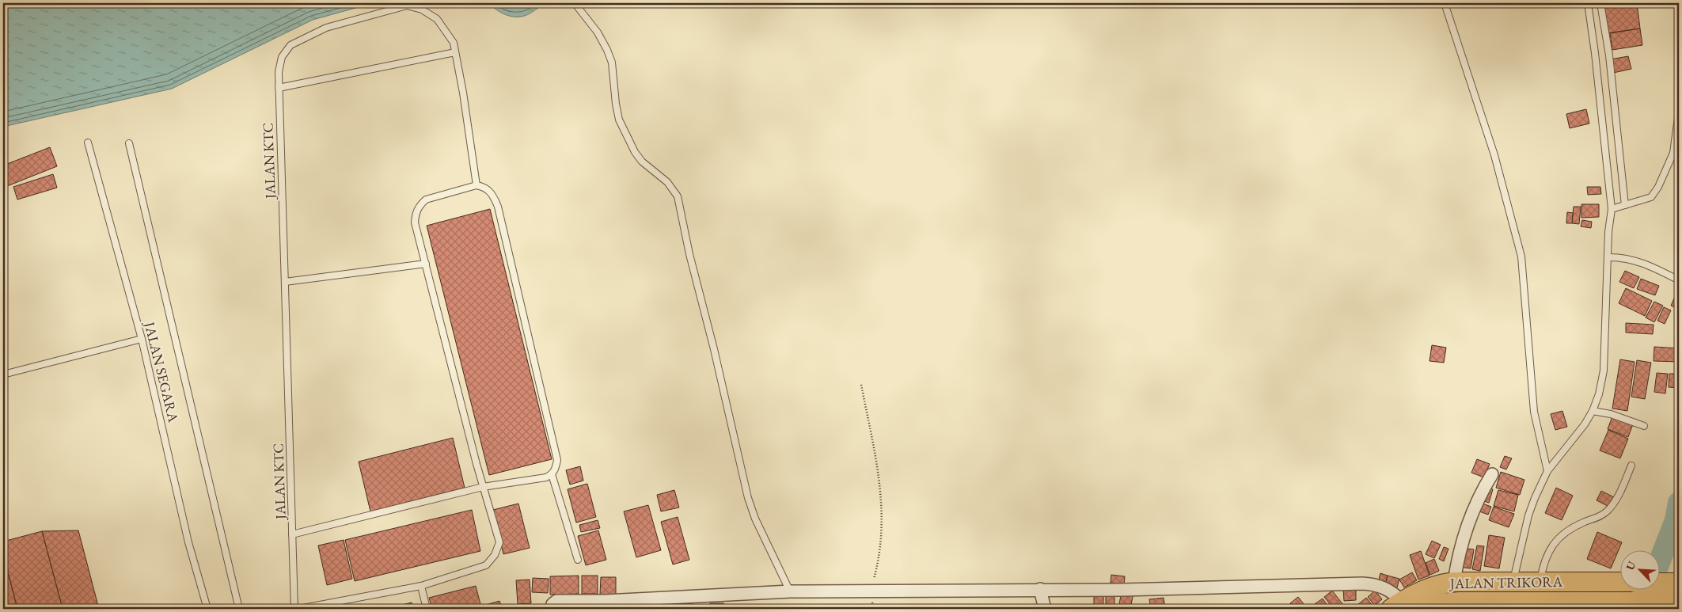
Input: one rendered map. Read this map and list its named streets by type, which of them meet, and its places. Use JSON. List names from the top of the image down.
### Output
{
  "streets": {
    "main road": ["JALAN TRIKORA"],
    "lane": ["JALAN KTC", "JALAN SEGARA"]
  },
  "north": "top left"
}
